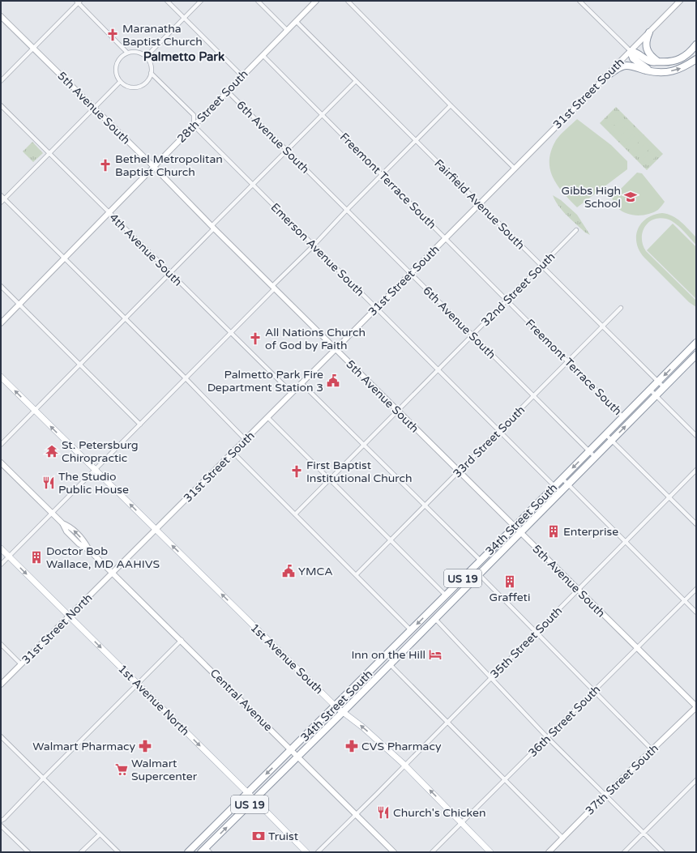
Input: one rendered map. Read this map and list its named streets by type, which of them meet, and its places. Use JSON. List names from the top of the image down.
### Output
{
  "streets": {
    "highway": ["34th Street South", "US 19"],
    "main road": ["1st Avenue South", "1st Avenue North"],
    "street": [
      "31st Street South",
      "28th Street South",
      "5th Avenue South",
      "6th Avenue South",
      "Freemont Terrace South",
      "Fairfield Avenue South",
      "4th Avenue South",
      "Emerson Avenue South",
      "32nd Street South",
      "33rd Street South",
      "31st Street North",
      "35th Street South",
      "Central Avenue",
      "36th Street South",
      "37th Street South"
    ]
  },
  "crossings": [
    ["31st Street South", "5th Avenue South"],
    ["31st Street South", "6th Avenue South"],
    ["31st Street South", "Freemont Terrace South"],
    ["31st Street South", "Fairfield Avenue South"],
    ["31st Street South", "4th Avenue South"],
    ["31st Street South", "Emerson Avenue South"],
    ["31st Street South", "31st Street North"],
    ["31st Street South", "1st Avenue South"],
    ["31st Street South", "Central Avenue"],
    ["28th Street South", "5th Avenue South"],
    ["28th Street South", "6th Avenue South"],
    ["28th Street South", "Freemont Terrace South"],
    ["28th Street South", "Fairfield Avenue South"],
    ["28th Street South", "4th Avenue South"],
    ["28th Street South", "Emerson Avenue South"],
    ["5th Avenue South", "32nd Street South"],
    ["5th Avenue South", "33rd Street South"],
    ["5th Avenue South", "34th Street South"],
    ["5th Avenue South", "35th Street South"],
    ["5th Avenue South", "36th Street South"],
    ["5th Avenue South", "37th Street South"],
    ["6th Avenue South", "32nd Street South"],
    ["6th Avenue South", "33rd Street South"],
    ["6th Avenue South", "34th Street South"],
    ["Freemont Terrace South", "32nd Street South"],
    ["Freemont Terrace South", "33rd Street South"],
    ["Freemont Terrace South", "34th Street South"],
    ["Fairfield Avenue South", "32nd Street South"],
    ["Fairfield Avenue South", "33rd Street South"],
    ["Fairfield Avenue South", "34th Street South"],
    ["Emerson Avenue South", "32nd Street South"],
    ["Emerson Avenue South", "33rd Street South"],
    ["Emerson Avenue South", "34th Street South"],
    ["34th Street South", "US 19"],
    ["34th Street South", "1st Avenue South"],
    ["34th Street South", "Central Avenue"],
    ["US 19", "1st Avenue North"],
    ["US 19", "Central Avenue"],
    ["31st Street North", "1st Avenue North"],
    ["31st Street North", "Central Avenue"],
    ["35th Street South", "1st Avenue South"],
    ["35th Street South", "Central Avenue"],
    ["1st Avenue South", "36th Street South"]
  ],
  "one_way": ["1st Avenue South", "1st Avenue North"],
  "districts": ["Palmetto Park"],
  "places": {
    "church": [
      "Maranatha Baptist Church",
      "Bethel Metropolitan Baptist Church",
      "All Nations Church of God by Faith",
      "First Baptist Institutional Church"
    ],
    "school or university": ["Gibbs High School"],
    "public building": ["Palmetto Park Fire Department Station 3", "YMCA"],
    "temple": ["St. Petersburg Chiropractic"],
    "restaurant": ["The Studio Public House", "Church's Chicken"],
    "building": ["Enterprise", "Doctor Bob Wallace, MD AAHIVS", "Graffeti"],
    "hotel": ["Inn on the Hill"],
    "pharmacy": ["Walmart Pharmacy", "CVS Pharmacy"],
    "supermarket": ["Walmart Supercenter"],
    "bank": ["Truist"]
  }
}
